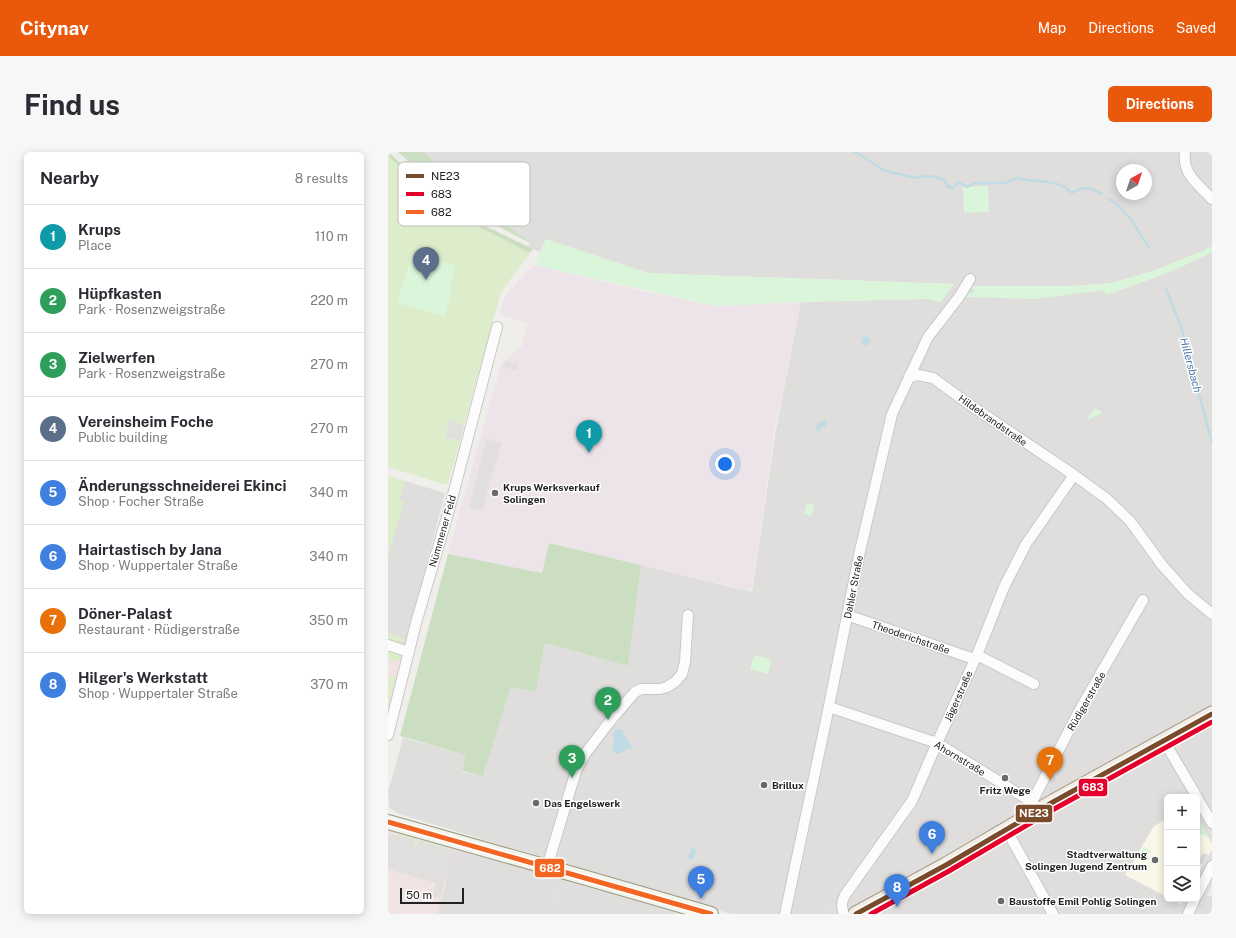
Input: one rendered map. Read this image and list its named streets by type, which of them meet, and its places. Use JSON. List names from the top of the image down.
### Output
{
  "streets": {
    "street": [
      "Hildebrandstraße",
      "Nümmener Feld",
      "Dahler Straße",
      "Theoderichstraße",
      "Jägerstraße",
      "Rüdigerstraße",
      "Ahornstraße"
    ]
  },
  "crossings": [
    ["Hildebrandstraße", "Dahler Straße"],
    ["Hildebrandstraße", "Jägerstraße"],
    ["Dahler Straße", "Theoderichstraße"],
    ["Dahler Straße", "Ahornstraße"],
    ["Theoderichstraße", "Jägerstraße"],
    ["Jägerstraße", "Ahornstraße"],
    ["Rüdigerstraße", "Ahornstraße"]
  ],
  "water": ["Hillersbach"],
  "places": [
    "Krups Werksverkauf Solingen",
    "Fritz Wege",
    "Brillux",
    "Das Engelswerk",
    "Stadtverwaltung Solingen Jugend Zentrum",
    "Baustoffe Emil Pohlig Solingen"
  ],
  "lines": ["transit line NE23", "transit line 683", "transit line 682"],
  "legend": ["NE23", "683", "682"],
  "scale_bar": "50 m",
  "north": "top right",
  "page": {
    "header": "Citynav",
    "nav": ["Map", "Directions", "Saved"],
    "buttons": "Directions",
    "title": "Find us",
    "heading": ["Nearby", "8 results"],
    "list": [
      {
        "mark": "1",
        "name": "Krups",
        "note": "Place",
        "value": "110 m"
      },
      {
        "mark": "2",
        "name": "Hüpfkasten",
        "note": "Park · Rosenzweigstraße",
        "value": "220 m"
      },
      {
        "mark": "3",
        "name": "Zielwerfen",
        "note": "Park · Rosenzweigstraße",
        "value": "270 m"
      },
      {
        "mark": "4",
        "name": "Vereinsheim Foche",
        "note": "Public building",
        "value": "270 m"
      },
      {
        "mark": "5",
        "name": "Änderungsschneiderei Ekinci",
        "note": "Shop · Focher Straße",
        "value": "340 m"
      },
      {
        "mark": "6",
        "name": "Hairtastisch by Jana",
        "note": "Shop · Wuppertaler Straße",
        "value": "340 m"
      },
      {
        "mark": "7",
        "name": "Döner-Palast",
        "note": "Restaurant · Rüdigerstraße",
        "value": "350 m"
      },
      {
        "mark": "8",
        "name": "Hilger's Werkstatt",
        "note": "Shop · Wuppertaler Straße",
        "value": "370 m"
      }
    ],
    "pins": [
      "4",
      "1",
      "2",
      "3",
      "7",
      "6",
      "5",
      "8"
    ],
    "map_buttons": ["+", "−"],
    "scale": "50 m"
  }
}
